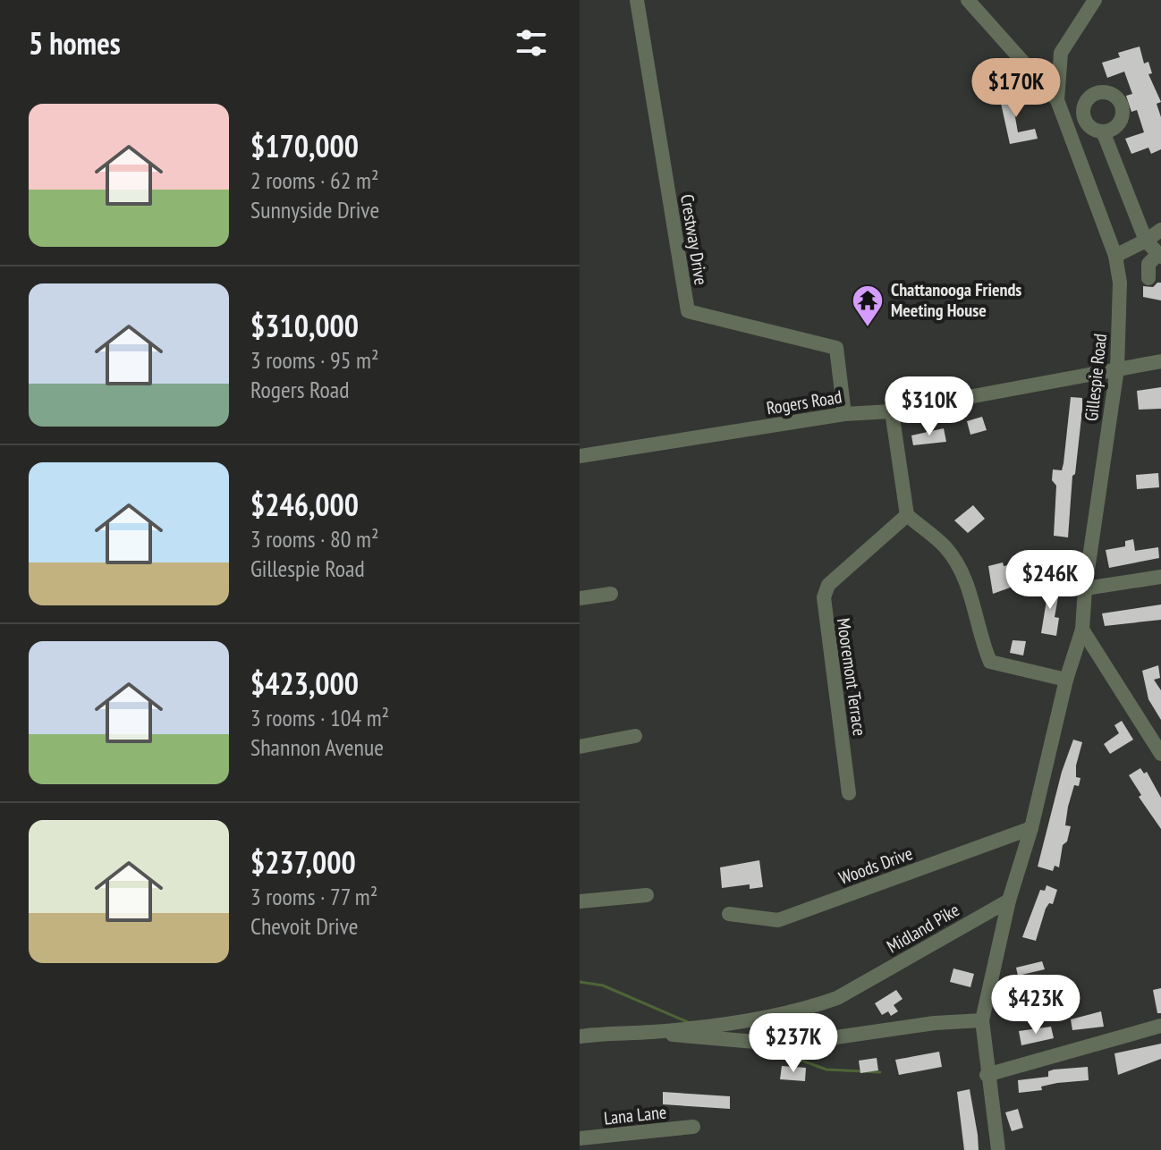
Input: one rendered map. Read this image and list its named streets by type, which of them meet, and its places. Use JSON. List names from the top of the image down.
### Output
{
  "streets": {
    "street": [
      "Crestway Drive",
      "Gillespie Road",
      "Rogers Road",
      "Mooremont Terrace",
      "Woods Drive",
      "Midland Pike",
      "Lana Lane"
    ]
  },
  "crossings": [
    ["Crestway Drive", "Rogers Road"],
    ["Gillespie Road", "Rogers Road"]
  ],
  "places": {
    "temple": ["Chattanooga Friends Meeting House"]
  },
  "page": {
    "heading": "5 homes",
    "price": [
      "$170K",
      "$310K",
      "$246K",
      "$423K",
      "$237K"
    ],
    "list": [
      {
        "name": "$170,000",
        "note": "2 rooms · 62 m² · Sunnyside Drive"
      },
      {
        "name": "$310,000",
        "note": "3 rooms · 95 m² · Rogers Road"
      },
      {
        "name": "$246,000",
        "note": "3 rooms · 80 m² · Gillespie Road"
      },
      {
        "name": "$423,000",
        "note": "3 rooms · 104 m² · Shannon Avenue"
      },
      {
        "name": "$237,000",
        "note": "3 rooms · 77 m² · Chevoit Drive"
      }
    ]
  }
}
